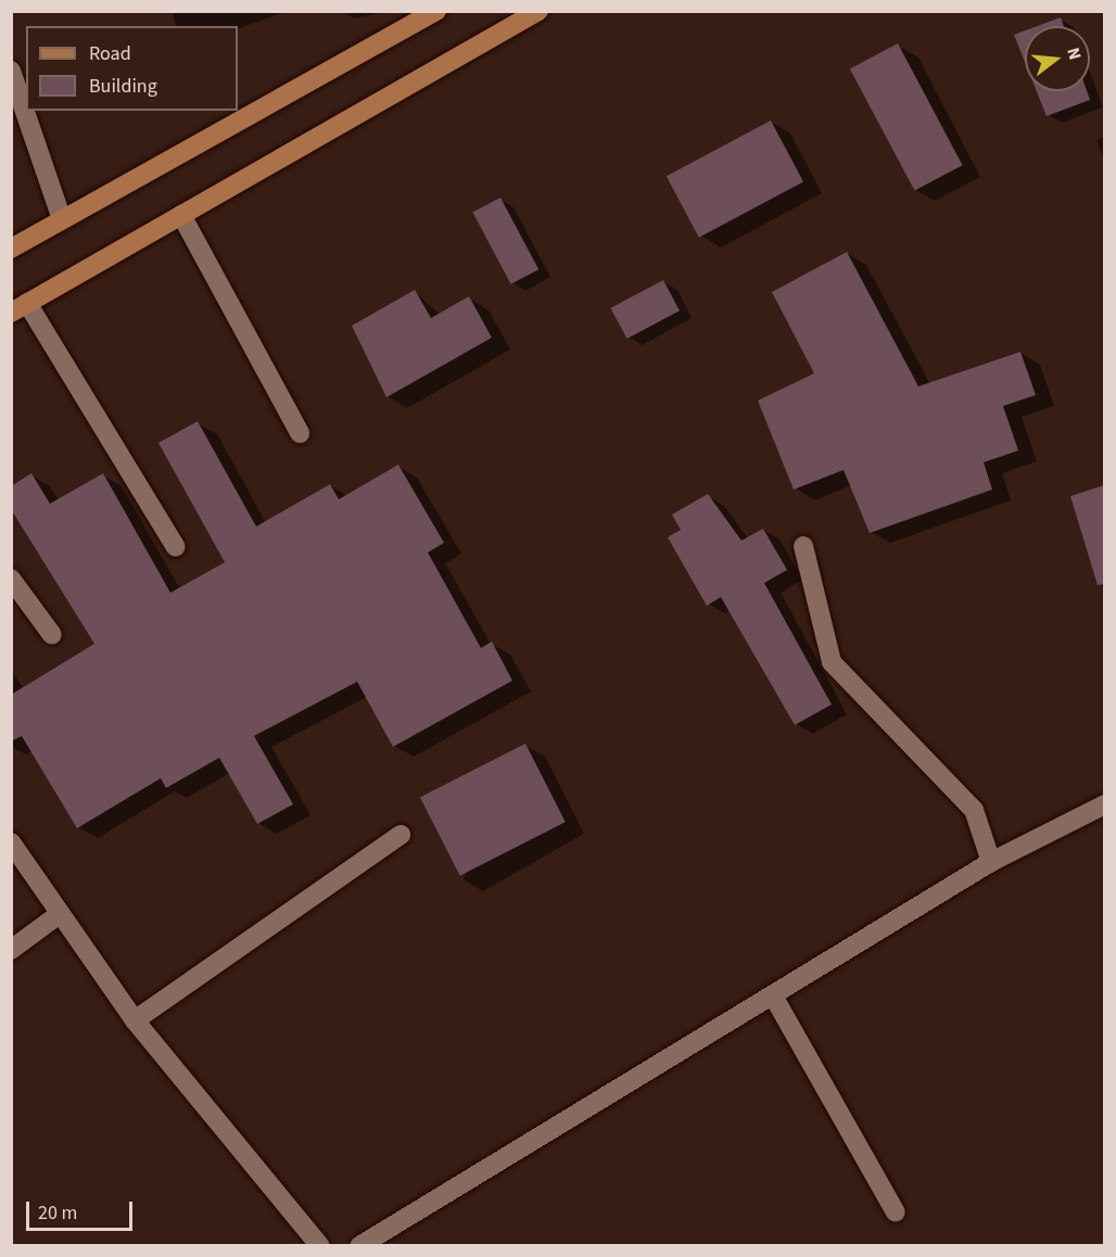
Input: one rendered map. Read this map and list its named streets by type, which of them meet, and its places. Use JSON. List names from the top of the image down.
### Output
{
  "legend": ["Road", "Building"],
  "scale_bar": "20 m",
  "north": "right"
}
